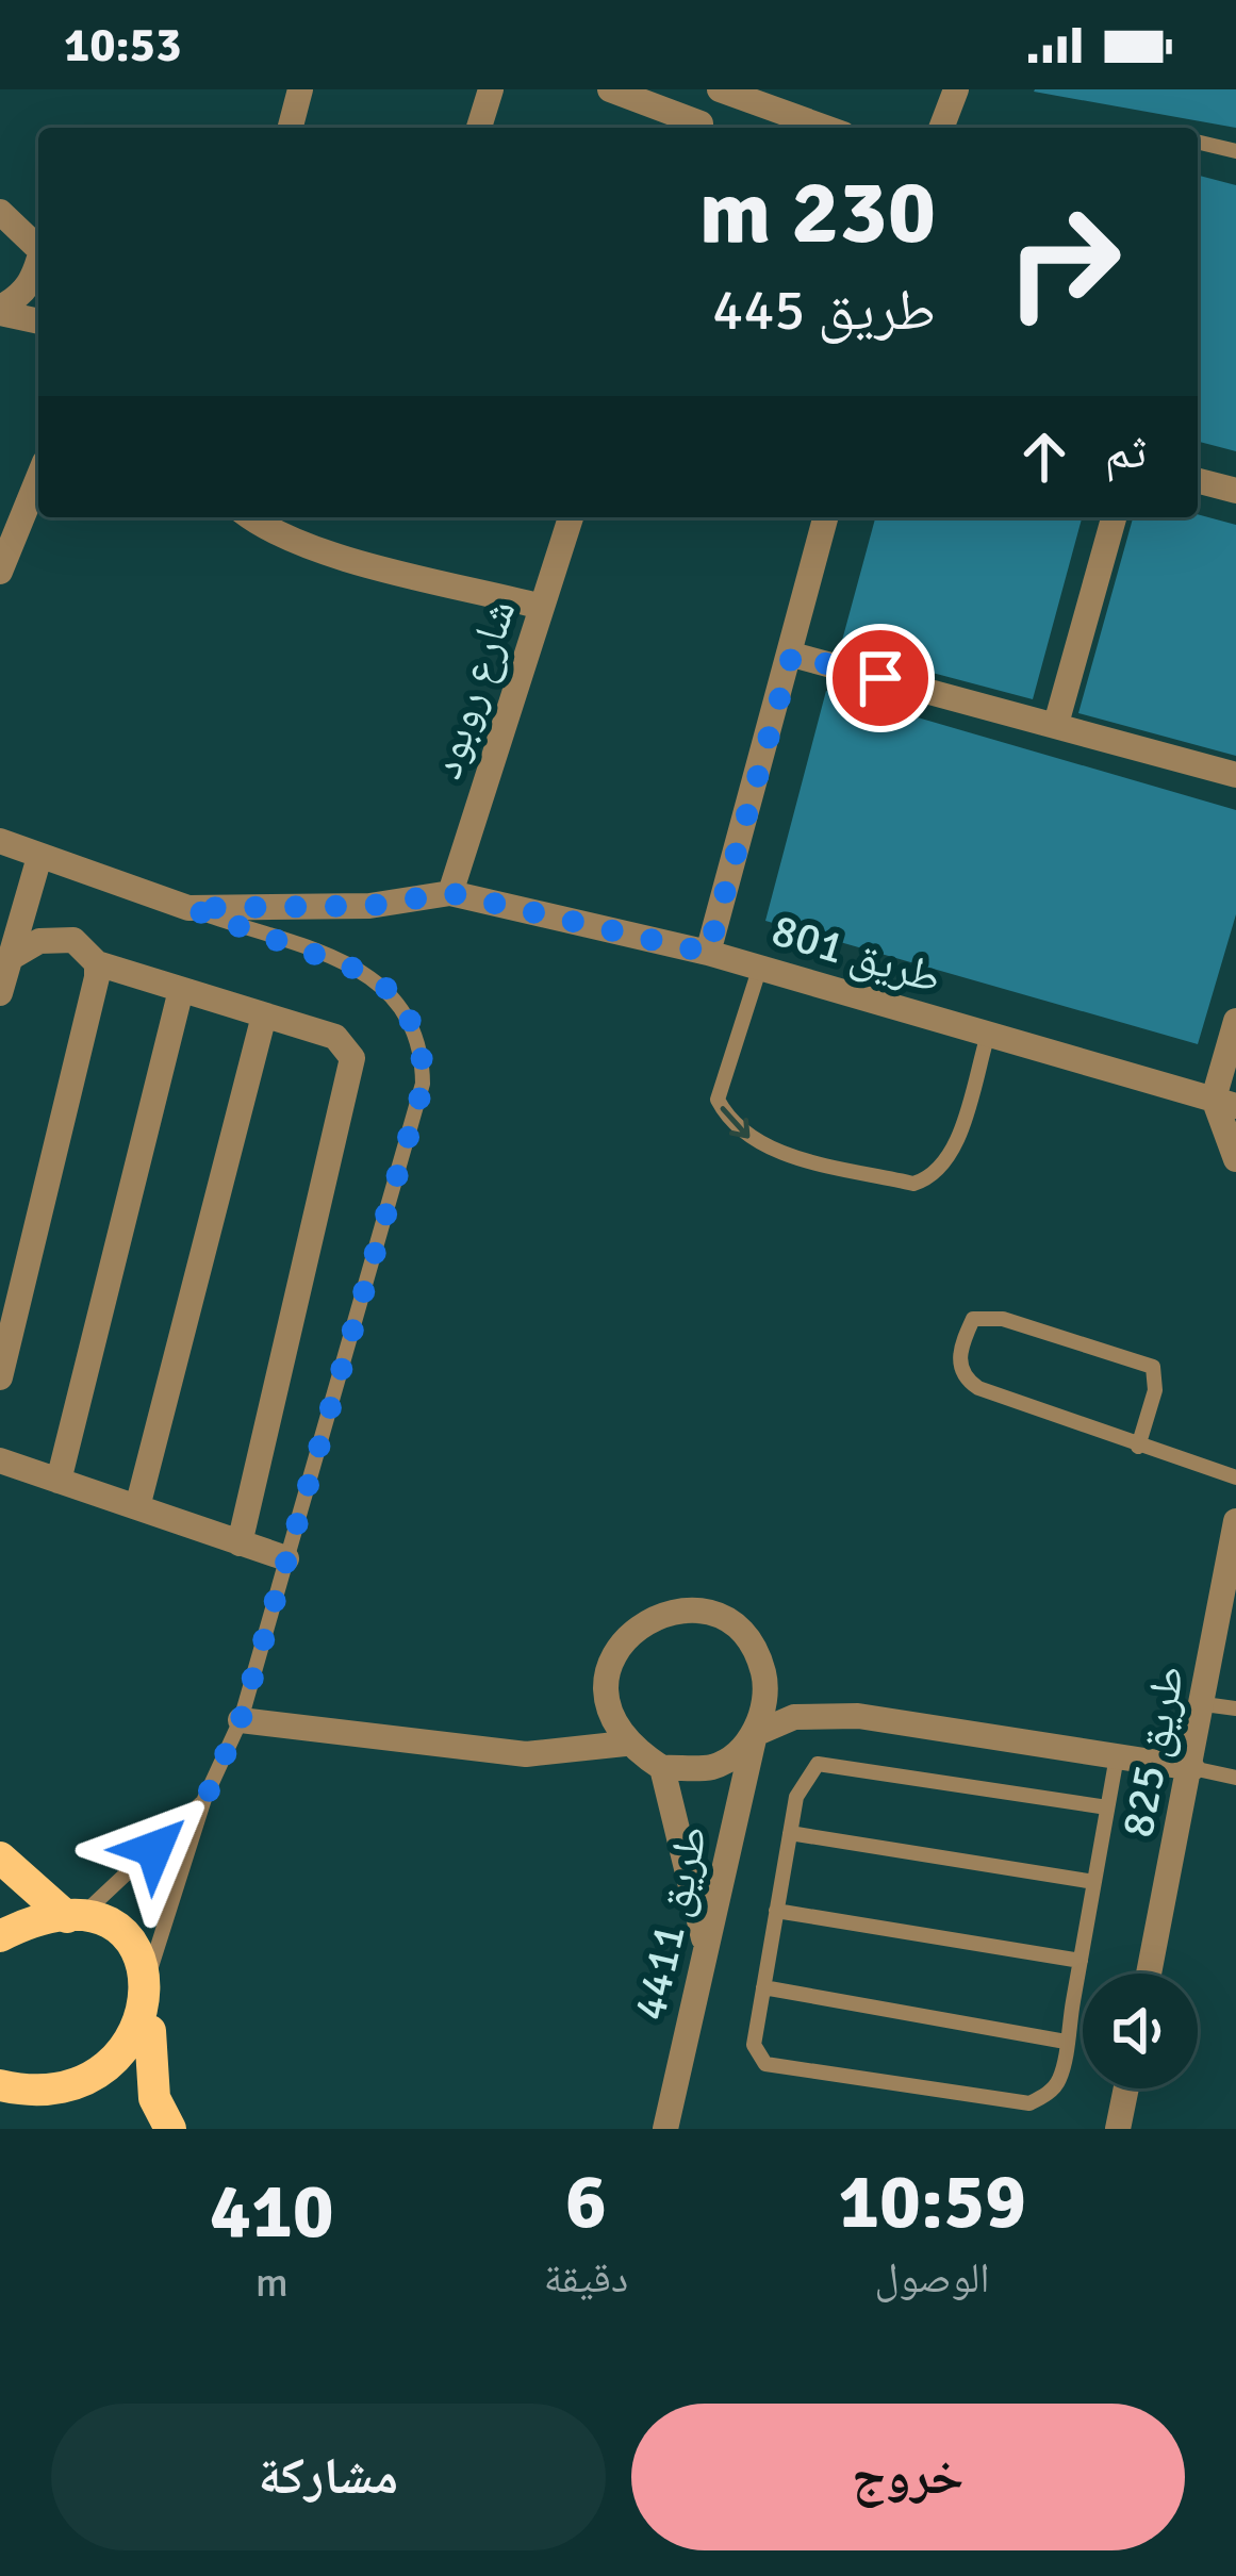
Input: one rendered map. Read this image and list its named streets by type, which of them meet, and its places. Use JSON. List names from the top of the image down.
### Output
{
  "streets": {
    "street": [
      "شارع روبود",
      "طريق 801",
      "طريق 825",
      "طريق 4411"
    ]
  },
  "crossings": [
    ["شارع روبود", "طريق 801"]
  ],
  "page": {
    "status": "10:53",
    "turn": ["230 m", "طريق 445"],
    "then": "ثم",
    "eta": [
      "10:59",
      "الوصول",
      "6",
      "دقيقة",
      "410",
      "m"
    ],
    "buttons": ["خروج", "مشاركة"]
  }
}
